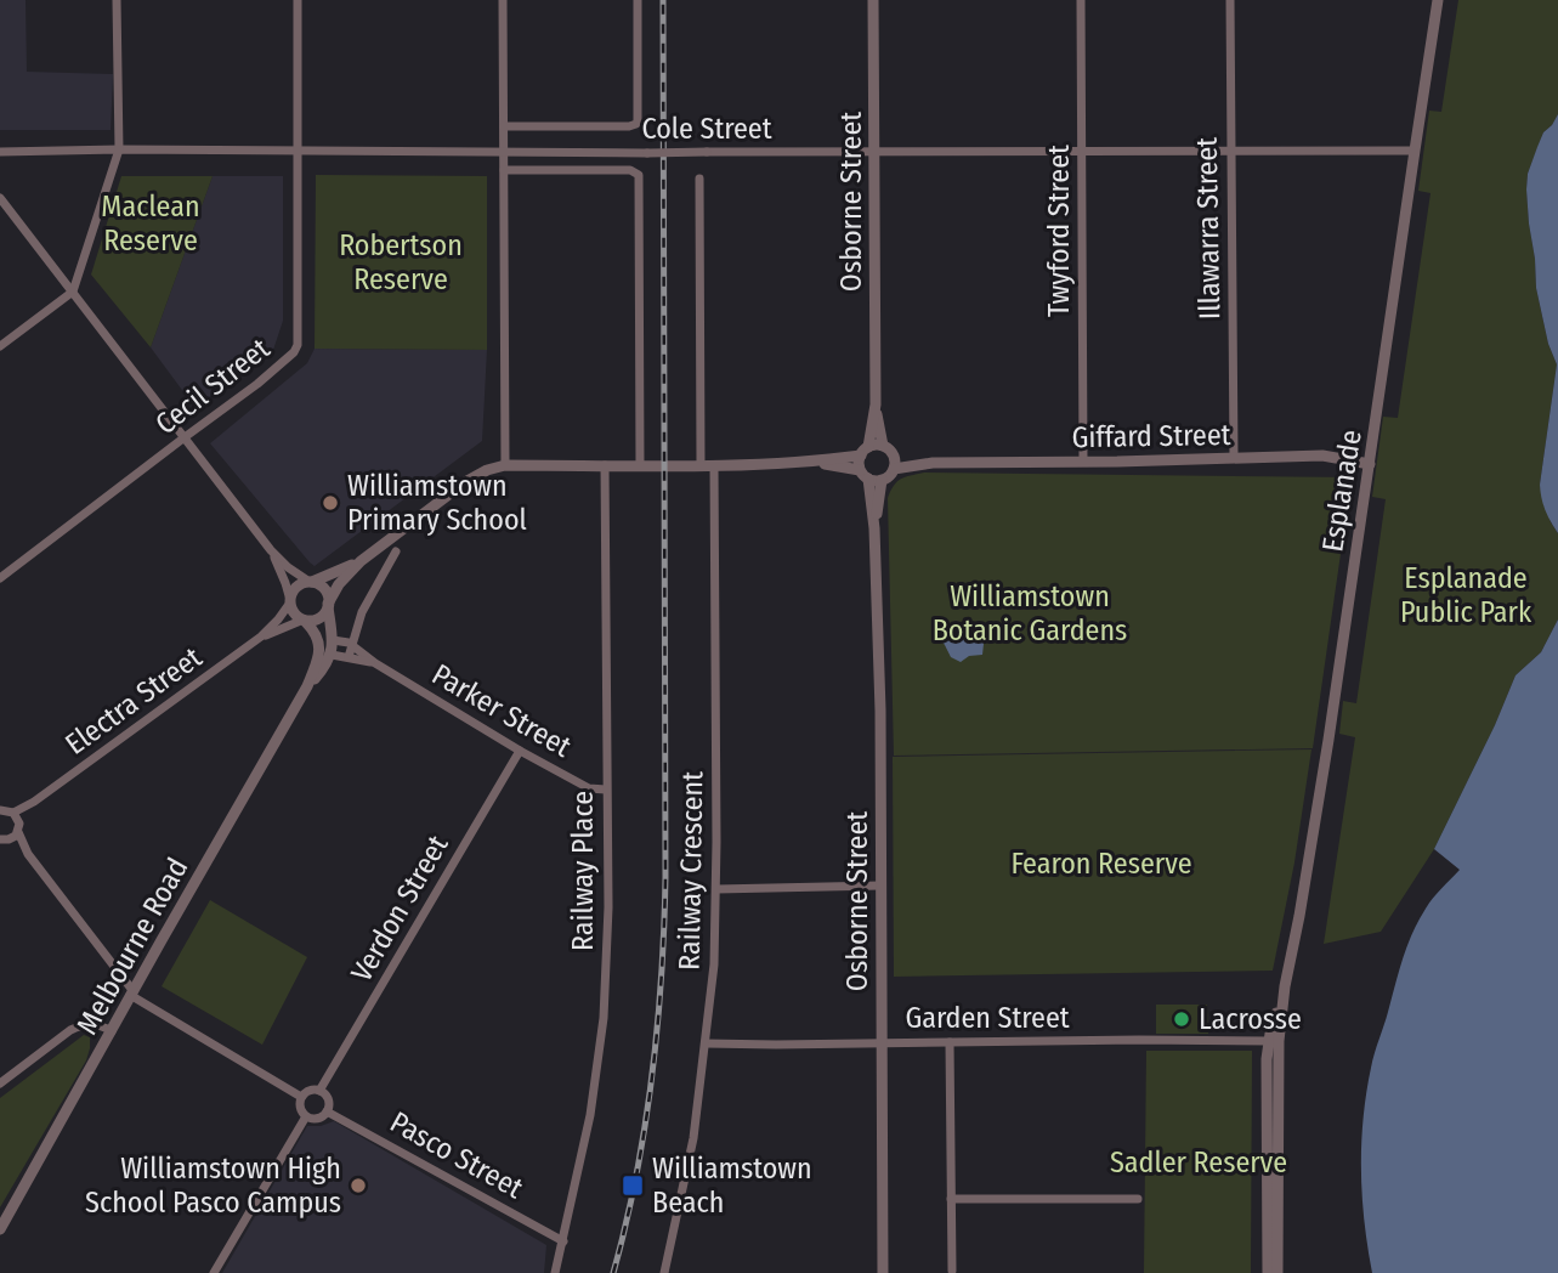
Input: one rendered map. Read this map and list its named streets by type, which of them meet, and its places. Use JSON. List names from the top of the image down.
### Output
{
  "streets": {
    "street": [
      "Cole Street",
      "Osborne Street",
      "Illawarra Street",
      "Twyford Street",
      "Cecil Street",
      "Giffard Street",
      "Esplanade",
      "Electra Street",
      "Parker Street",
      "Railway Place",
      "Railway Crescent",
      "Verdon Street",
      "Melbourne Road",
      "Garden Street",
      "Pasco Street"
    ]
  },
  "crossings": [
    ["Cole Street", "Osborne Street"],
    ["Cole Street", "Illawarra Street"],
    ["Cole Street", "Twyford Street"],
    ["Cole Street", "Cecil Street"],
    ["Cole Street", "Esplanade"],
    ["Osborne Street", "Giffard Street"],
    ["Osborne Street", "Garden Street"],
    ["Illawarra Street", "Giffard Street"],
    ["Twyford Street", "Giffard Street"],
    ["Giffard Street", "Esplanade"],
    ["Esplanade", "Garden Street"],
    ["Parker Street", "Railway Place"],
    ["Parker Street", "Verdon Street"],
    ["Parker Street", "Melbourne Road"],
    ["Railway Place", "Pasco Street"],
    ["Railway Crescent", "Garden Street"],
    ["Verdon Street", "Pasco Street"]
  ],
  "parks": [
    "Maclean Reserve",
    "Robertson Reserve",
    "Esplanade Public Park",
    "Williamstown Botanic Gardens",
    "Fearon Reserve",
    "Sadler Reserve"
  ],
  "places": {
    "other": ["Williamstown Primary School", "Lacrosse", "Williamstown High School Pasco Campus"],
    "transit": ["Williamstown Beach"]
  }
}
